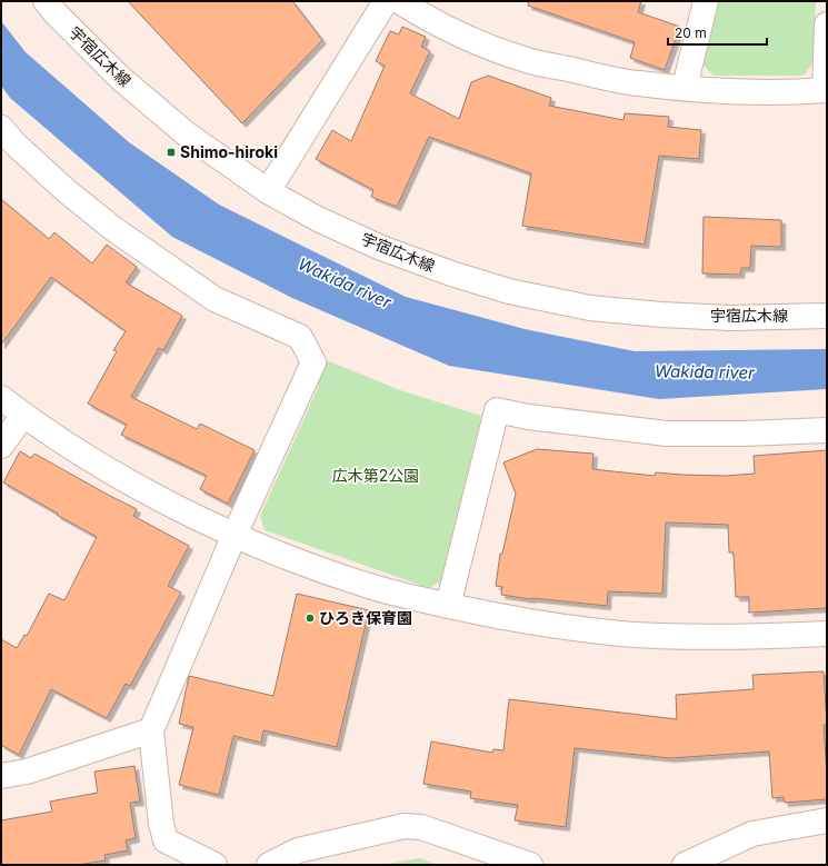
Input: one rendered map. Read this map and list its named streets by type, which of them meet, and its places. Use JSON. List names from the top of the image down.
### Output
{
  "streets": {
    "street": ["宇宿広木線"]
  },
  "water": ["Wakida river"],
  "parks": ["広木第2公園"],
  "places": {
    "transit": ["Shimo-hiroki"],
    "other": ["ひろき保育園"]
  },
  "scale_bar": "20 m"
}
